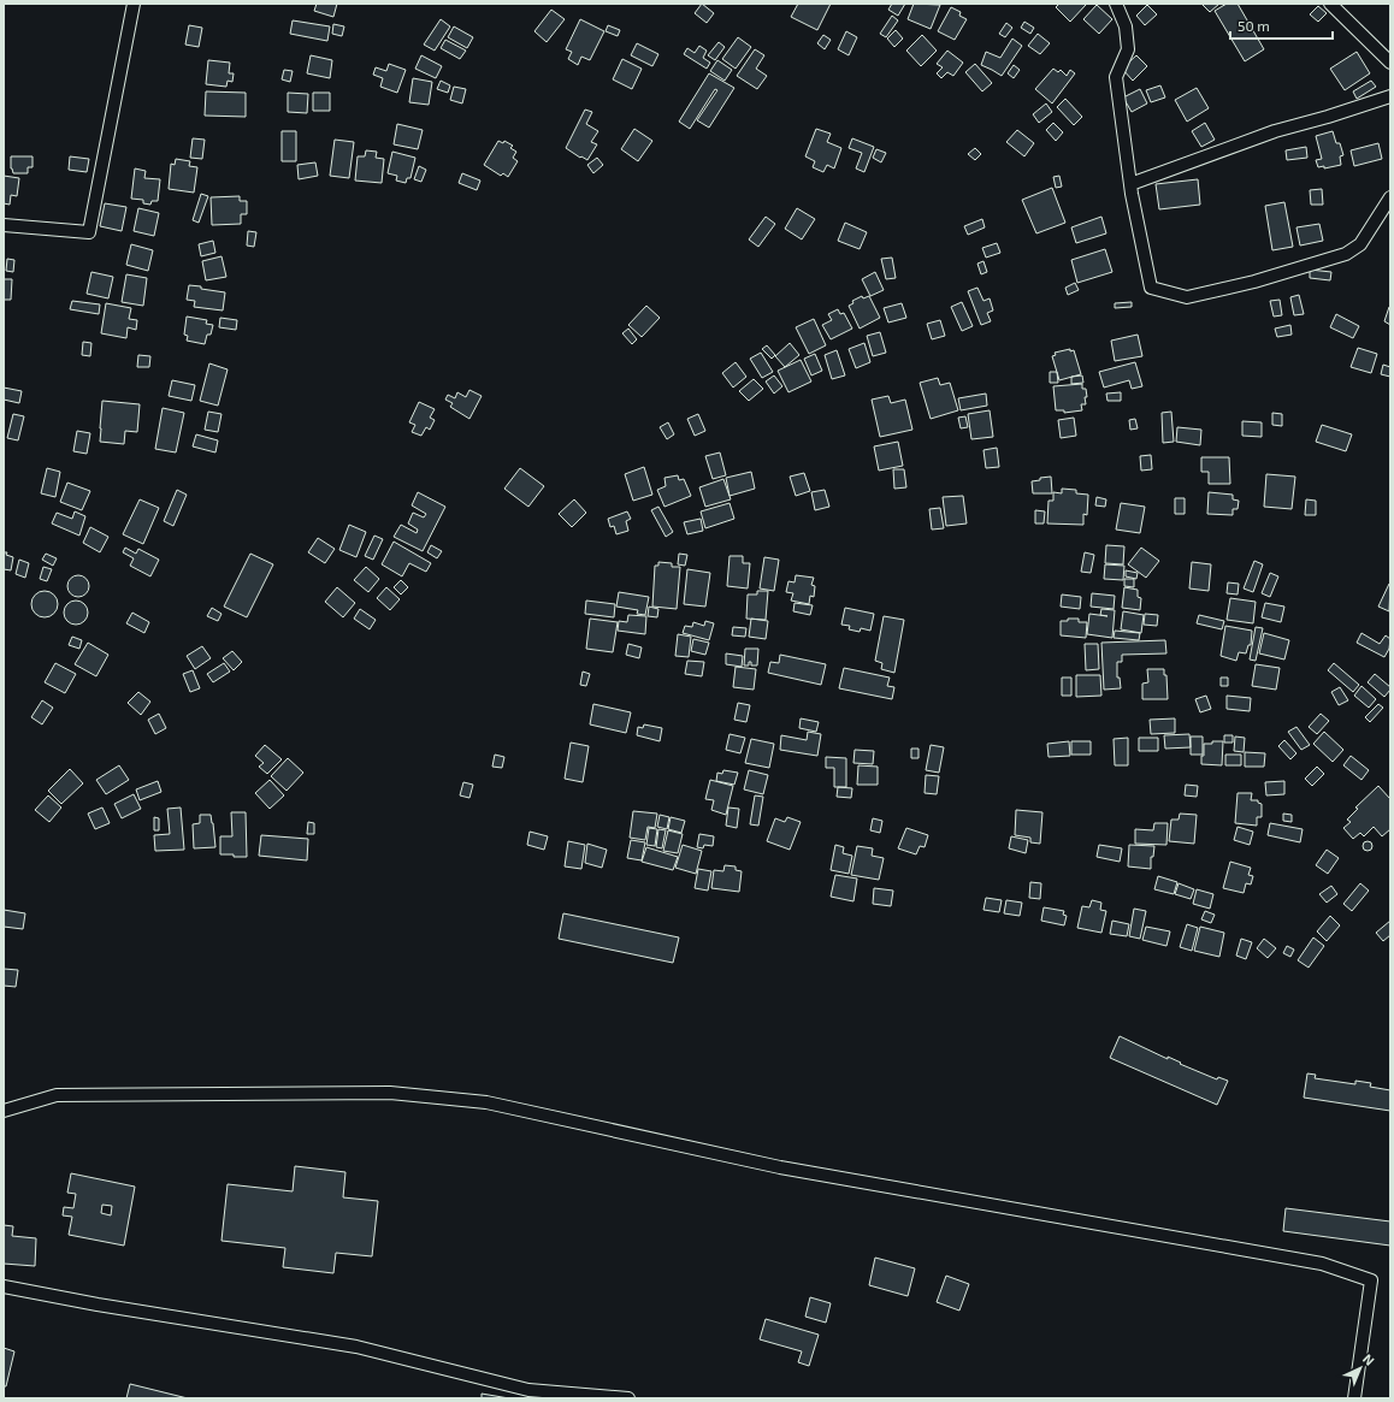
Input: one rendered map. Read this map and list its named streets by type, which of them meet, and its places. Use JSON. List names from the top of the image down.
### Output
{
  "scale_bar": "50 m",
  "north": "top right"
}
